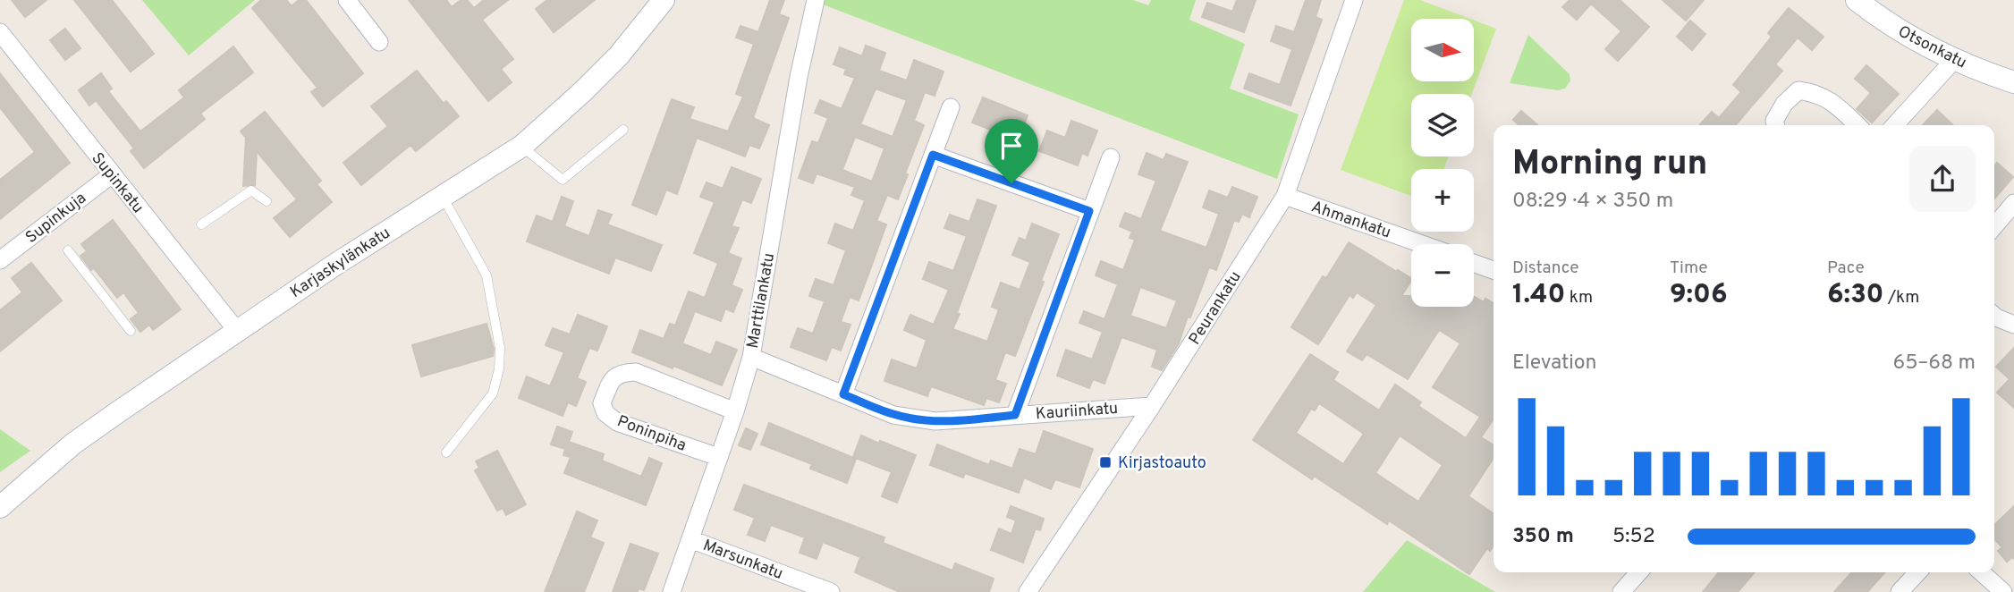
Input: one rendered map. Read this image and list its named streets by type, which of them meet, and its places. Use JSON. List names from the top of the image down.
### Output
{
  "streets": {
    "street": [
      "Otsonkatu",
      "Supinkatu",
      "Supinkuja",
      "Ahmankatu",
      "Karjaskylänkatu",
      "Marttilankatu",
      "Peurankatu",
      "Kauriinkatu",
      "Poninpiha",
      "Marsunkatu"
    ]
  },
  "crossings": [
    ["Supinkatu", "Supinkuja"],
    ["Supinkatu", "Karjaskylänkatu"],
    ["Ahmankatu", "Peurankatu"],
    ["Marttilankatu", "Kauriinkatu"],
    ["Marttilankatu", "Poninpiha"],
    ["Marttilankatu", "Marsunkatu"],
    ["Peurankatu", "Kauriinkatu"]
  ],
  "places": {
    "transit": ["Kirjastoauto"]
  },
  "north": "right",
  "page": {
    "map_buttons": ["+", "−"],
    "heading": ["Morning run", "08:29 · 4 × 350 m"],
    "stats": [
      ["Distance", "1.40 km"],
      ["Time", "9:06"],
      ["Pace", "6:30 /km"]
    ],
    "chart": ["Elevation", "65–68 m"],
    "list": [
      {
        "name": "350 m",
        "note": "5:52"
      }
    ]
  }
}
